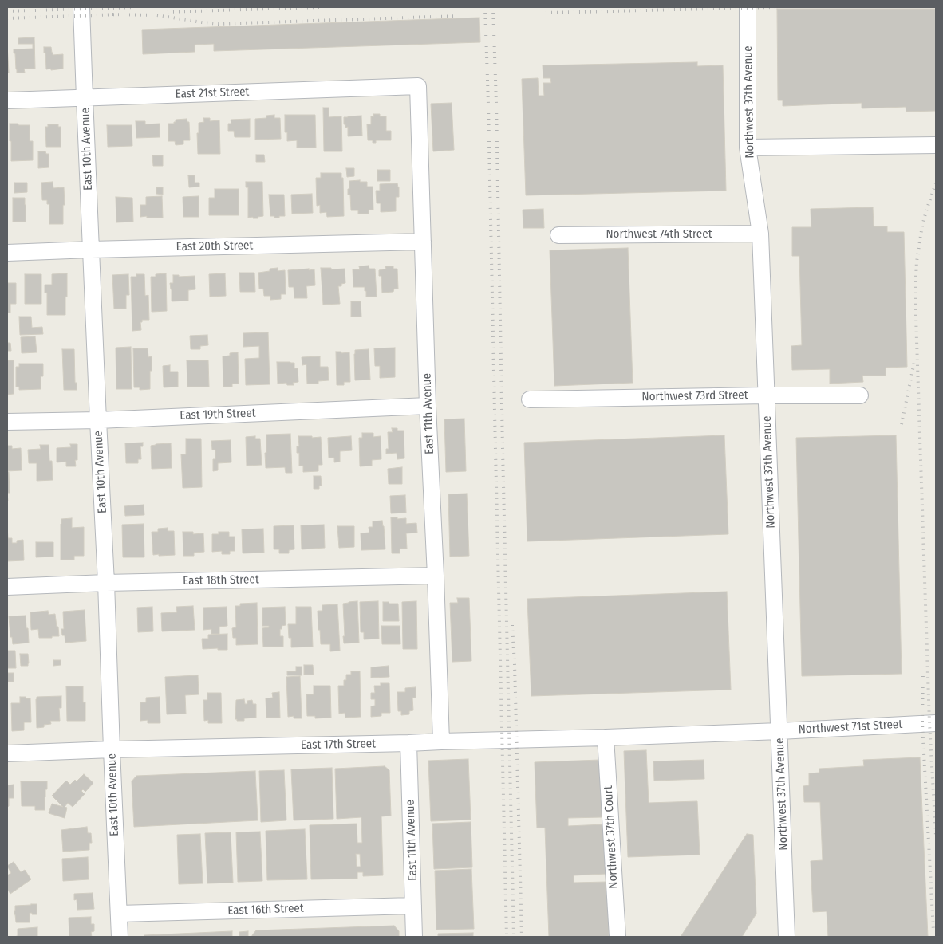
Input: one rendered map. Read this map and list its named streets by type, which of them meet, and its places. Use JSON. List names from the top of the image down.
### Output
{
  "streets": {
    "street": [
      "East 21st Street",
      "Northwest 37th Avenue",
      "East 10th Avenue",
      "Northwest 74th Street",
      "East 20th Street",
      "Northwest 73rd Street",
      "East 11th Avenue",
      "East 19th Street",
      "East 18th Street",
      "Northwest 71st Street",
      "East 17th Street",
      "Northwest 37th Court",
      "East 16th Street"
    ]
  },
  "crossings": [
    ["East 21st Street", "East 10th Avenue"],
    ["East 21st Street", "East 11th Avenue"],
    ["Northwest 37th Avenue", "Northwest 74th Street"],
    ["Northwest 37th Avenue", "Northwest 73rd Street"],
    ["Northwest 37th Avenue", "Northwest 71st Street"],
    ["East 10th Avenue", "East 20th Street"],
    ["East 10th Avenue", "East 19th Street"],
    ["East 10th Avenue", "East 18th Street"],
    ["East 10th Avenue", "East 17th Street"],
    ["East 10th Avenue", "East 16th Street"],
    ["East 20th Street", "East 11th Avenue"],
    ["East 11th Avenue", "East 19th Street"],
    ["East 11th Avenue", "East 18th Street"],
    ["East 11th Avenue", "East 17th Street"],
    ["East 11th Avenue", "East 16th Street"],
    ["Northwest 71st Street", "East 17th Street"],
    ["East 17th Street", "Northwest 37th Court"]
  ]
}
